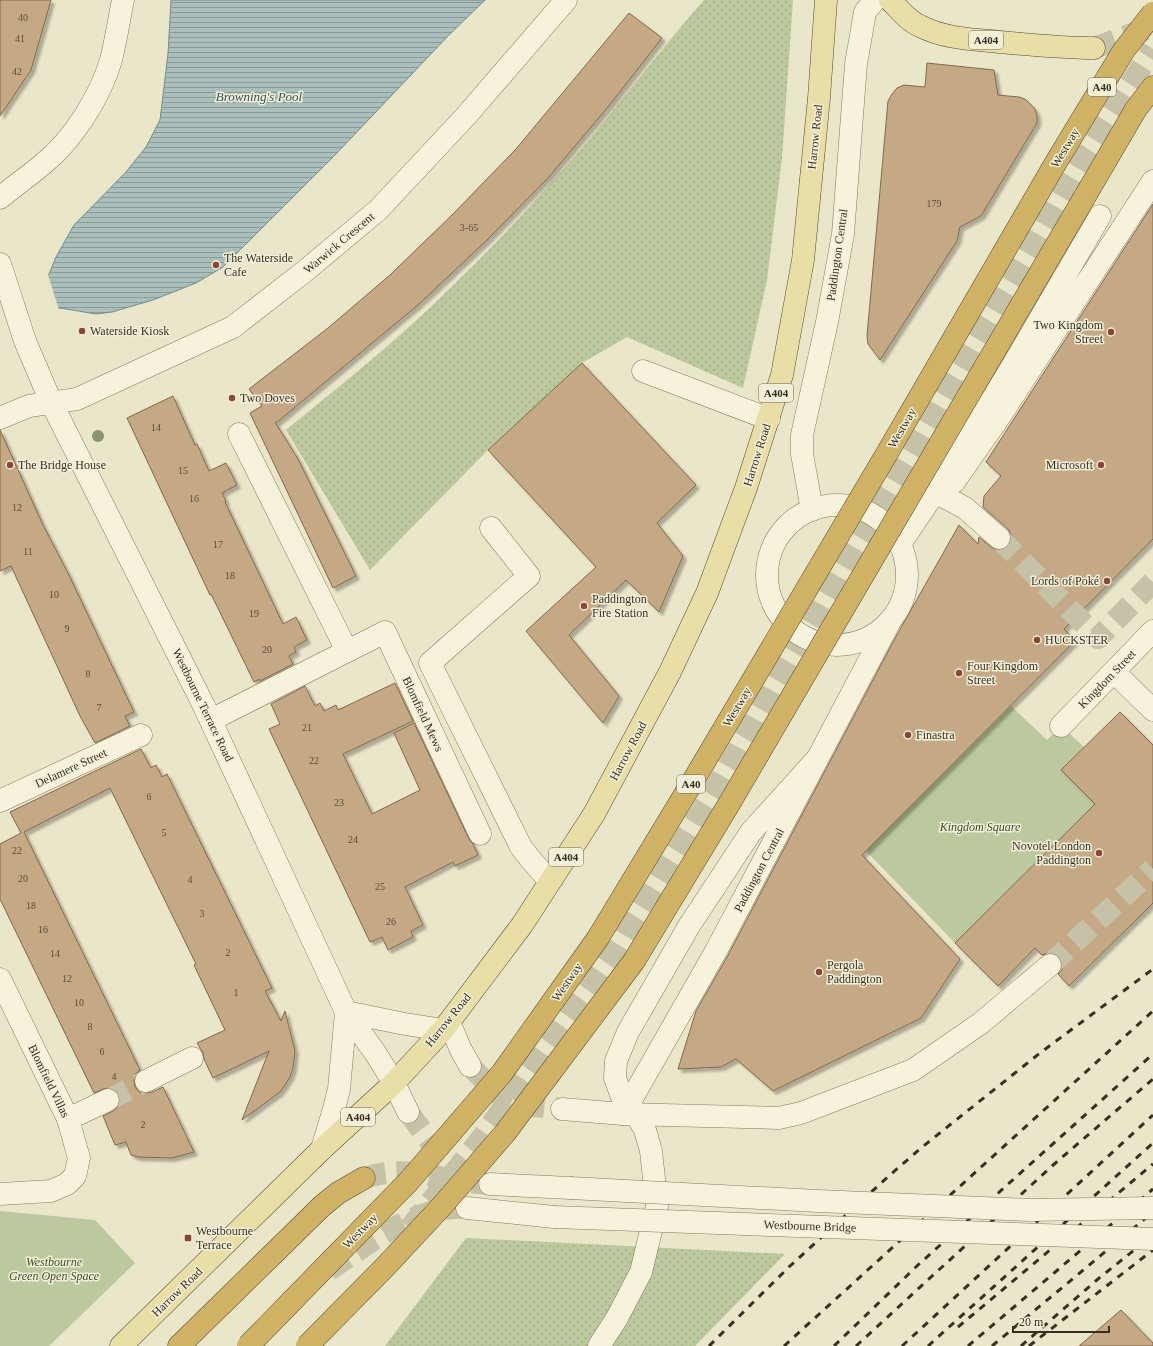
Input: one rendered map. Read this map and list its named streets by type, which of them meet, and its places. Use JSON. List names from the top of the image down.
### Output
{
  "streets": {
    "highway": ["A40", "Westway"],
    "main road": ["A404", "Harrow Road"],
    "street": [
      "Warwick Crescent",
      "Paddington Central",
      "Kingdom Street",
      "Westbourne Terrace Road",
      "Blomfield Mews",
      "Delamere Street",
      "Blomfield Villas",
      "Westbourne Bridge"
    ]
  },
  "crossings": [
    ["Harrow Road", "Westbourne Terrace Road"],
    ["Warwick Crescent", "Westbourne Terrace Road"],
    ["Westbourne Terrace Road", "Blomfield Mews"]
  ],
  "water": ["Browning's Pool"],
  "parks": ["Kingdom Square", "Westbourne Green Open Space"],
  "places": {
    "other": [
      "The Waterside Cafe",
      "Waterside Kiosk",
      "Two Kingdom Street",
      "Two Doves",
      "The Bridge House",
      "Microsoft",
      "Lords of Poké",
      "Paddington Fire Station",
      "HUCKSTER",
      "Four Kingdom Street",
      "Finastra",
      "Novotel London Paddington",
      "Pergola Paddington"
    ],
    "transit": ["Westbourne Terrace"]
  },
  "house_numbers": [
    "40",
    "41",
    "42",
    "179",
    "3-65",
    "14",
    "15",
    "16",
    "12",
    "17",
    "11",
    "18",
    "10",
    "19",
    "9",
    "20",
    "8",
    "7",
    "21",
    "22",
    "6",
    "23",
    "5",
    "24",
    "22",
    "20",
    "4",
    "25",
    "18",
    "3",
    "26",
    "16",
    "2",
    "14",
    "12",
    "1",
    "10",
    "8",
    "6",
    "4",
    "2"
  ],
  "scale_bar": "20 m"
}
